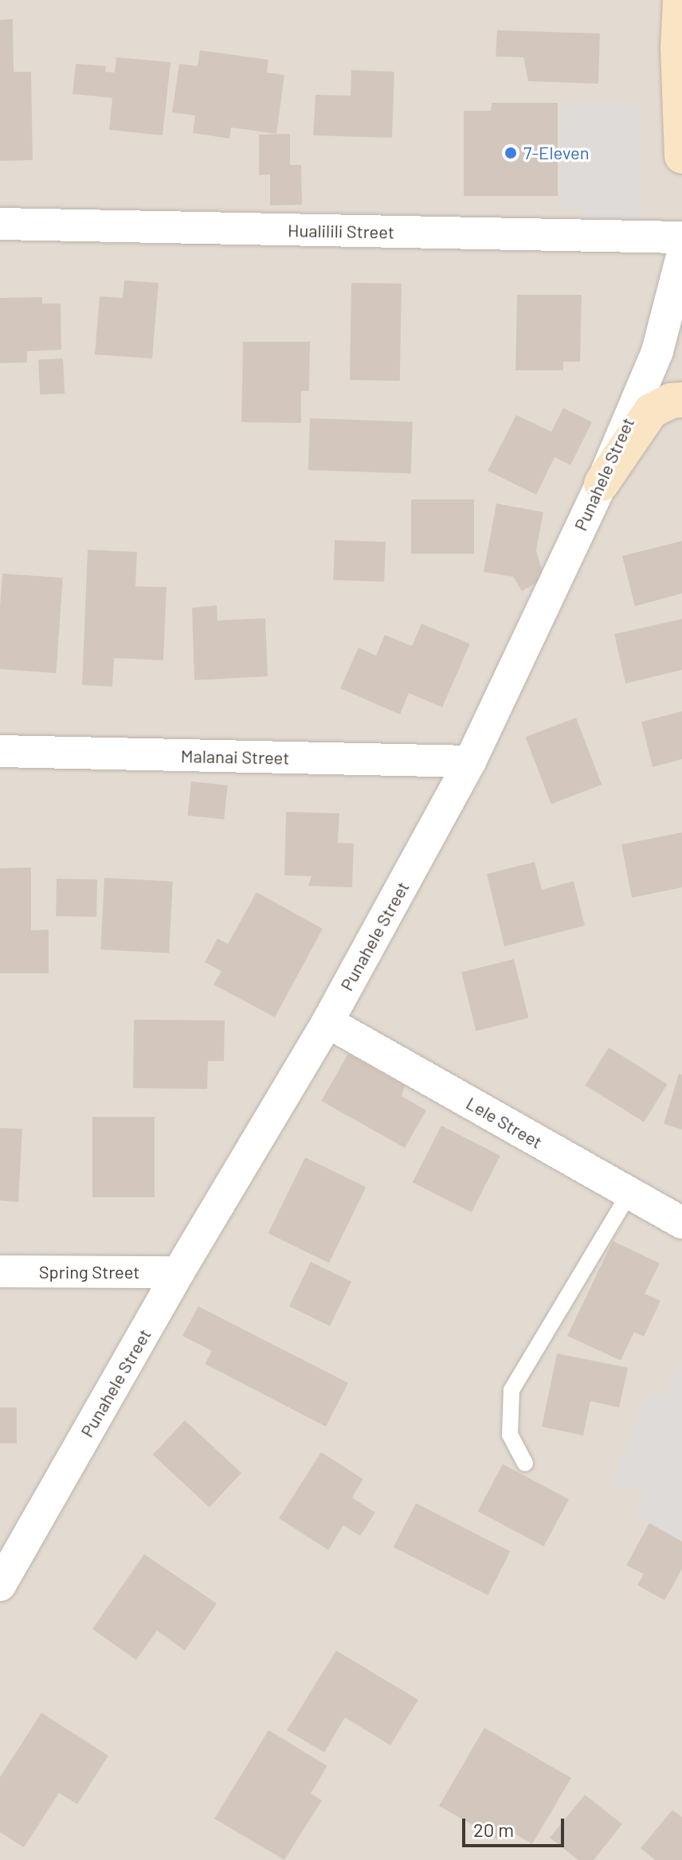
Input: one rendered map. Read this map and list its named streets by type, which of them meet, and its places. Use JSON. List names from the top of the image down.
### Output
{
  "streets": {
    "street": [
      "Hualilili Street",
      "Punahele Street",
      "Malanai Street",
      "Lele Street",
      "Spring Street"
    ]
  },
  "crossings": [
    ["Punahele Street", "Malanai Street"],
    ["Punahele Street", "Lele Street"],
    ["Punahele Street", "Spring Street"]
  ],
  "places": ["7-Eleven"],
  "scale_bar": "20 m"
}
